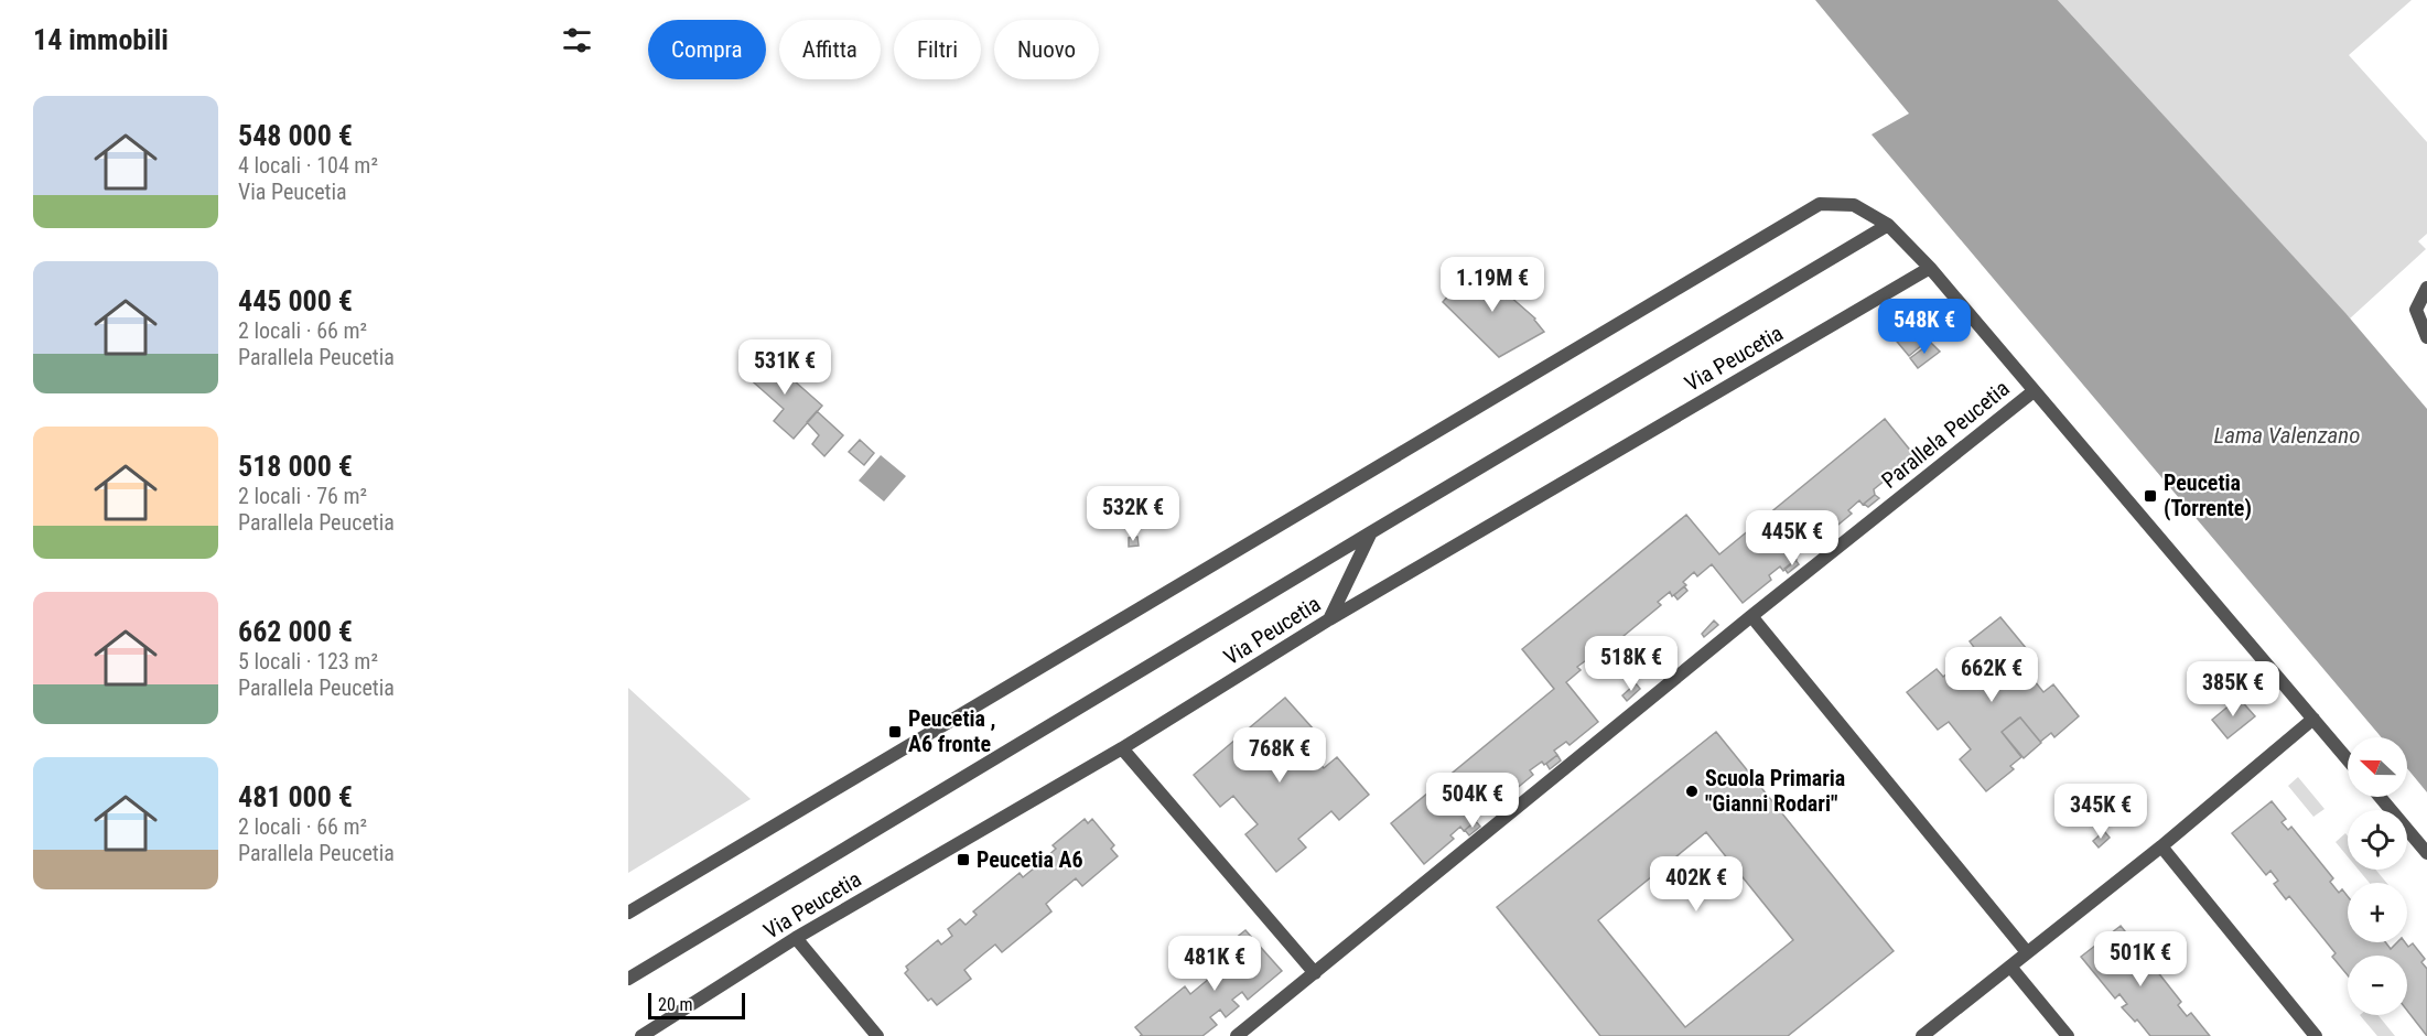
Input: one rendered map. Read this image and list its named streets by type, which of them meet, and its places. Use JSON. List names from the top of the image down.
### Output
{
  "streets": {
    "street": ["Via Peucetia", "Parallela Peucetia"]
  },
  "water": ["Lama Valenzano"],
  "places": {
    "transit": ["Peucetia (Torrente)", "Peucetia , A6 fronte", "Peucetia A6"],
    "other": ["Scuola Primaria \"Gianni Rodari\""]
  },
  "scale_bar": "20 m",
  "north": "left",
  "page": {
    "heading": "14 immobili",
    "chip": [
      "Compra",
      "Affitta",
      "Filtri",
      "Nuovo"
    ],
    "list": [
      {
        "name": "548 000 €",
        "note": "4 locali · 104 m² · Via Peucetia"
      },
      {
        "name": "445 000 €",
        "note": "2 locali · 66 m² · Parallela Peucetia"
      },
      {
        "name": "518 000 €",
        "note": "2 locali · 76 m² · Parallela Peucetia"
      },
      {
        "name": "662 000 €",
        "note": "5 locali · 123 m² · Parallela Peucetia"
      },
      {
        "name": "481 000 €",
        "note": "2 locali · 66 m² · Parallela Peucetia"
      }
    ],
    "price": [
      "1.19M €",
      "548K €",
      "531K €",
      "532K €",
      "445K €",
      "518K €",
      "662K €",
      "385K €",
      "768K €",
      "504K €",
      "345K €",
      "402K €",
      "501K €",
      "481K €"
    ],
    "map_buttons": ["+", "−"],
    "scale": "20 m"
  }
}
